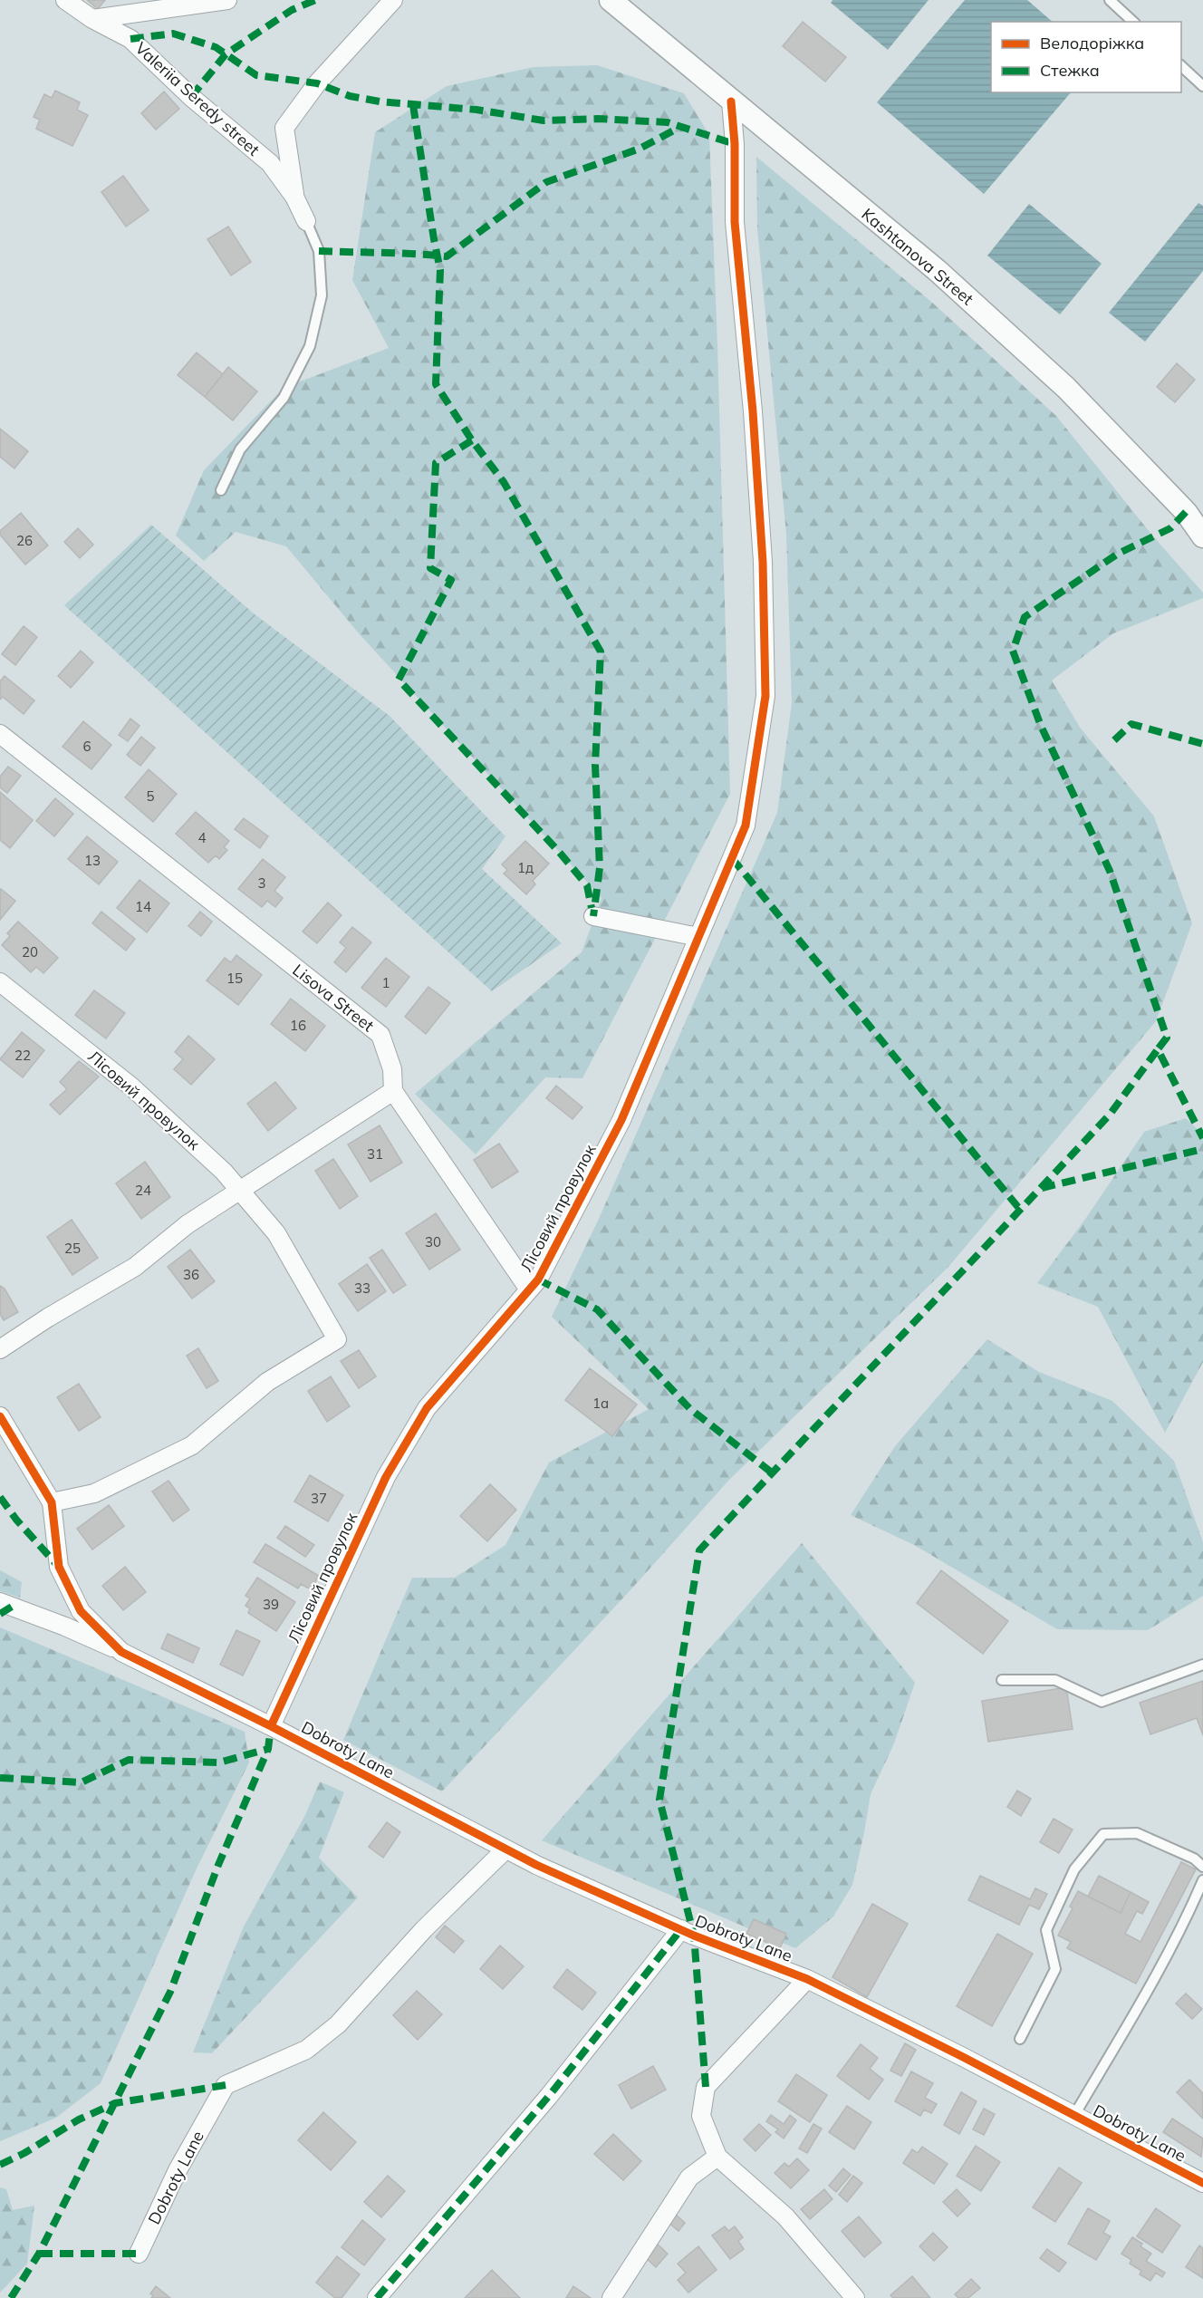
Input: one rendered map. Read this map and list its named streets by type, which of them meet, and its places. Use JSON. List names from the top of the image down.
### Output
{
  "streets": {
    "street": [
      "Valeriia Seredy street",
      "Kashtanova Street",
      "Lisova Street",
      "Лісовий провулок",
      "Dobroty Lane"
    ]
  },
  "crossings": [
    ["Kashtanova Street", "Лісовий провулок"],
    ["Лісовий провулок", "Dobroty Lane"]
  ],
  "house_numbers": [
    "26",
    "6",
    "5",
    "4",
    "13",
    "1д",
    "3",
    "14",
    "20",
    "15",
    "1",
    "16",
    "22",
    "31",
    "24",
    "30",
    "25",
    "36",
    "33",
    "1а",
    "37",
    "39"
  ],
  "legend": ["Велодоріжка", "Стежка"]
}
